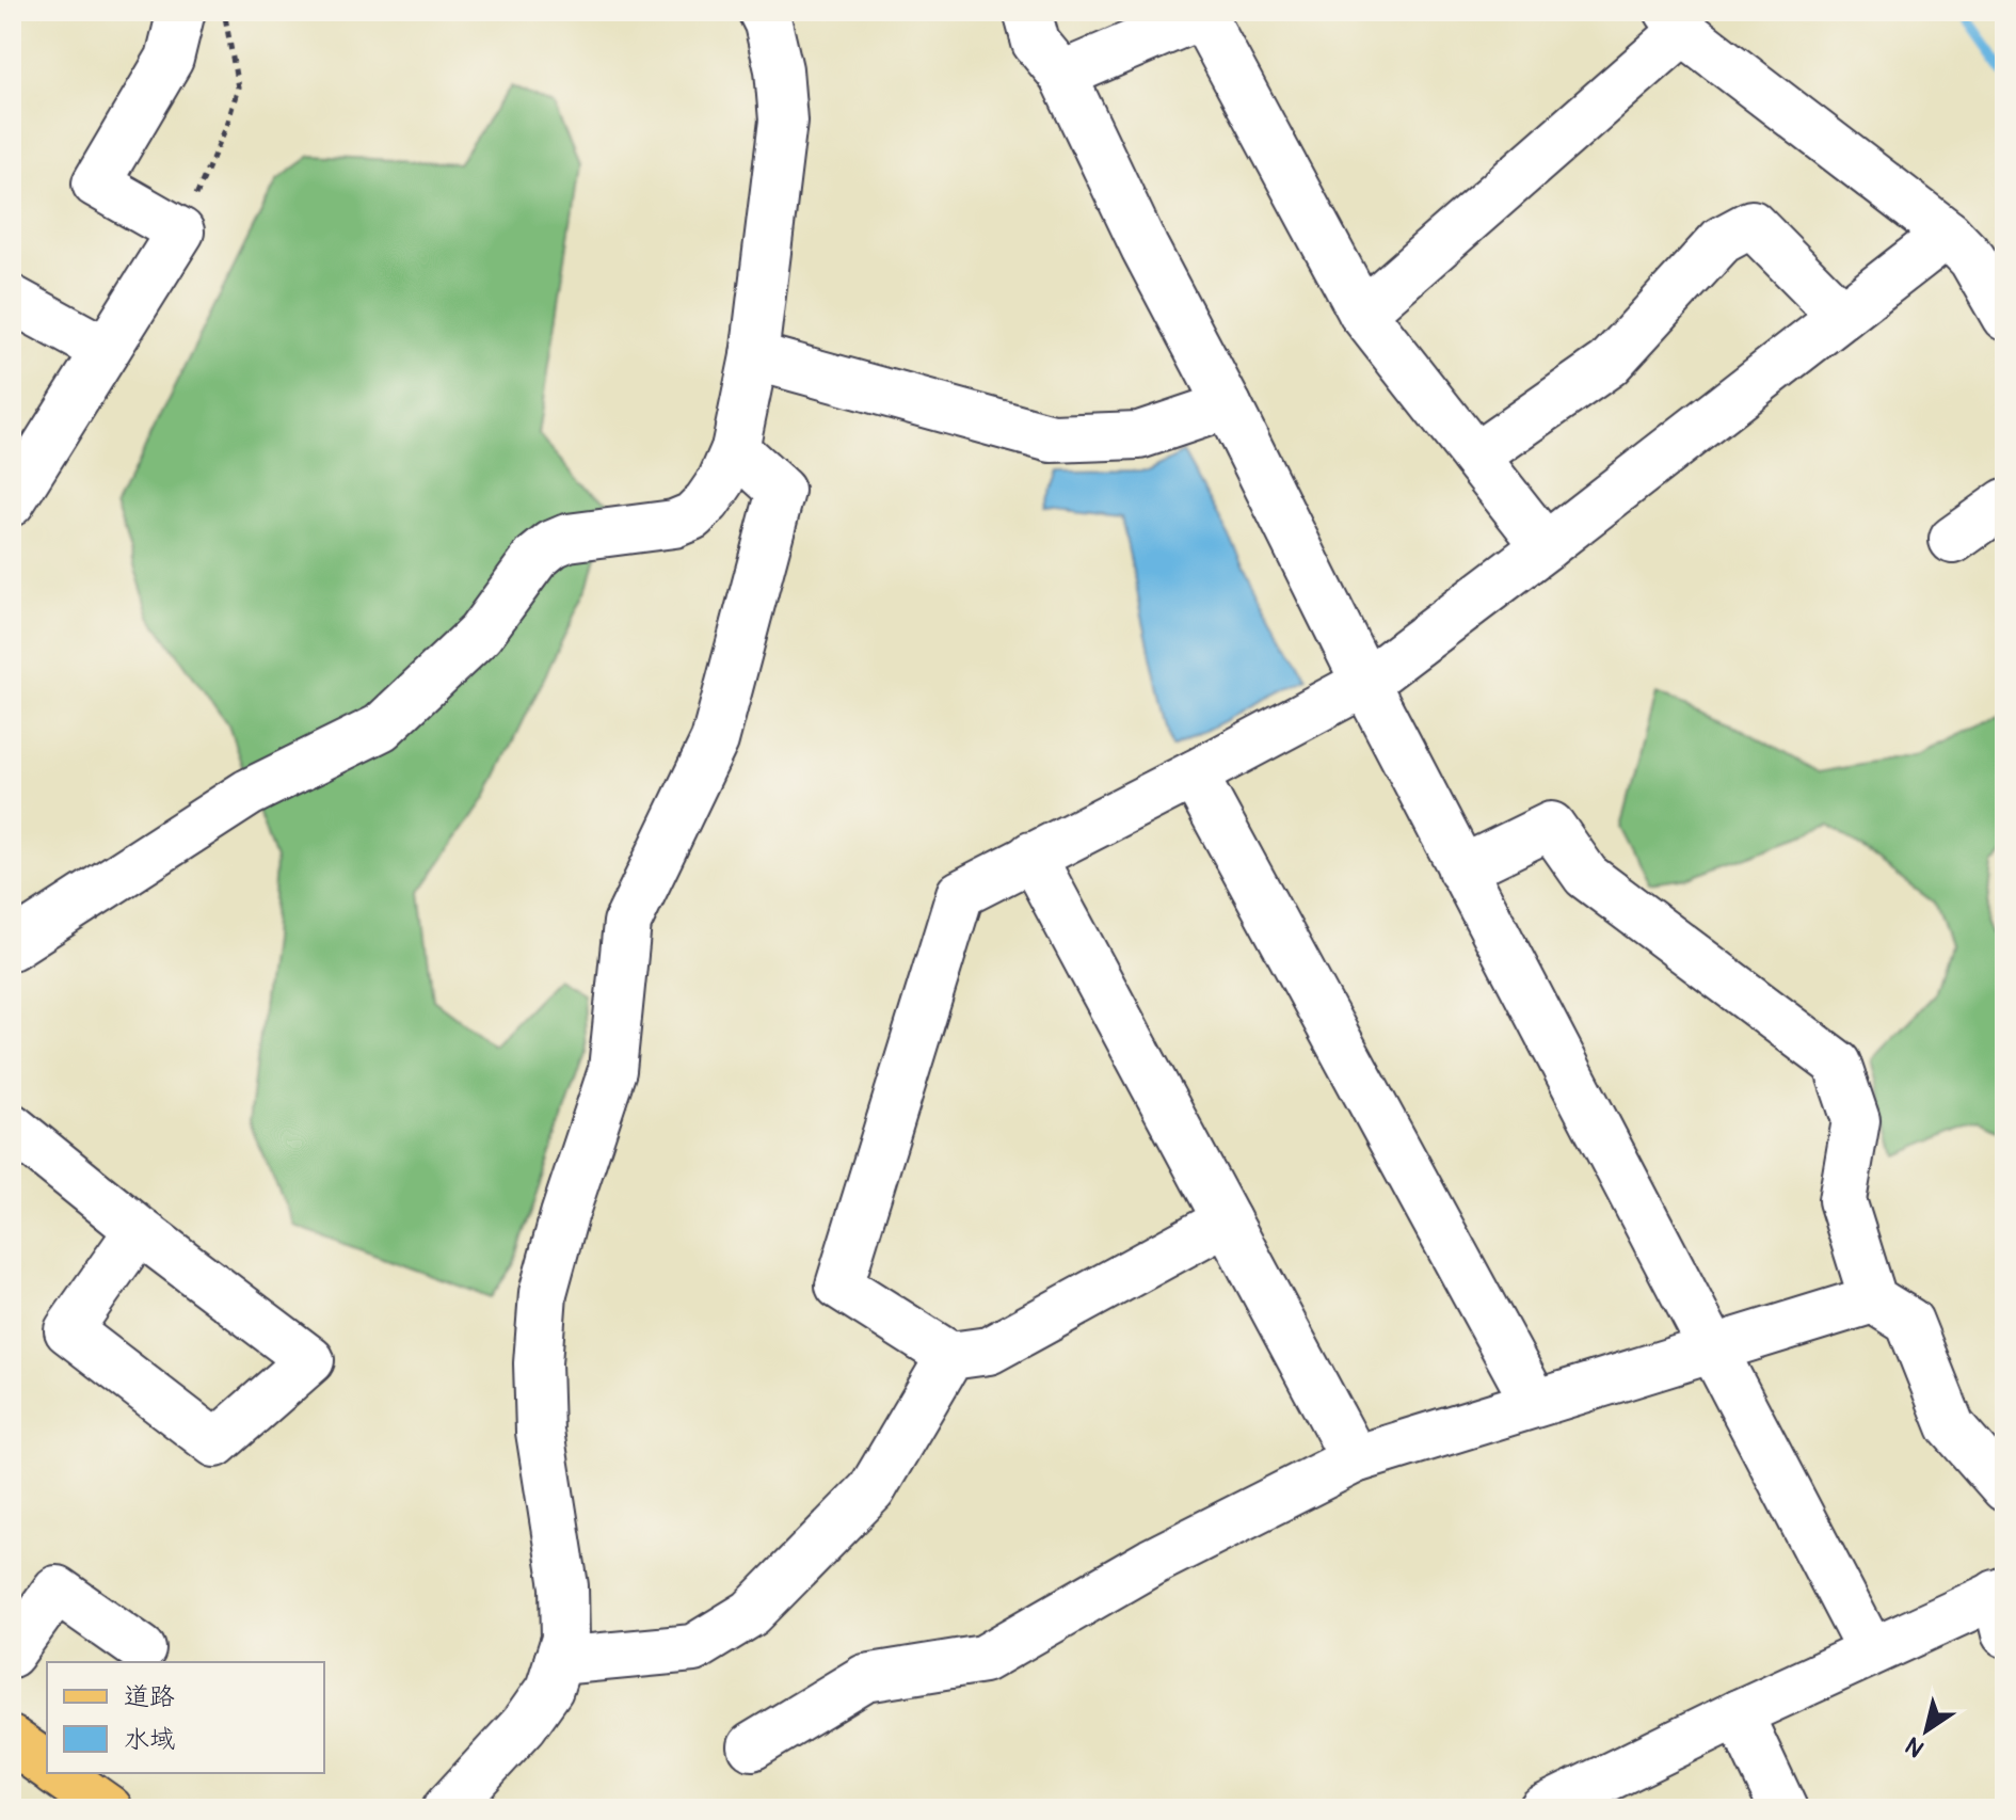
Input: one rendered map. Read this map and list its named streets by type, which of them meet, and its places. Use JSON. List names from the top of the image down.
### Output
{
  "legend": ["道路", "水域"],
  "north": "bottom left"
}
